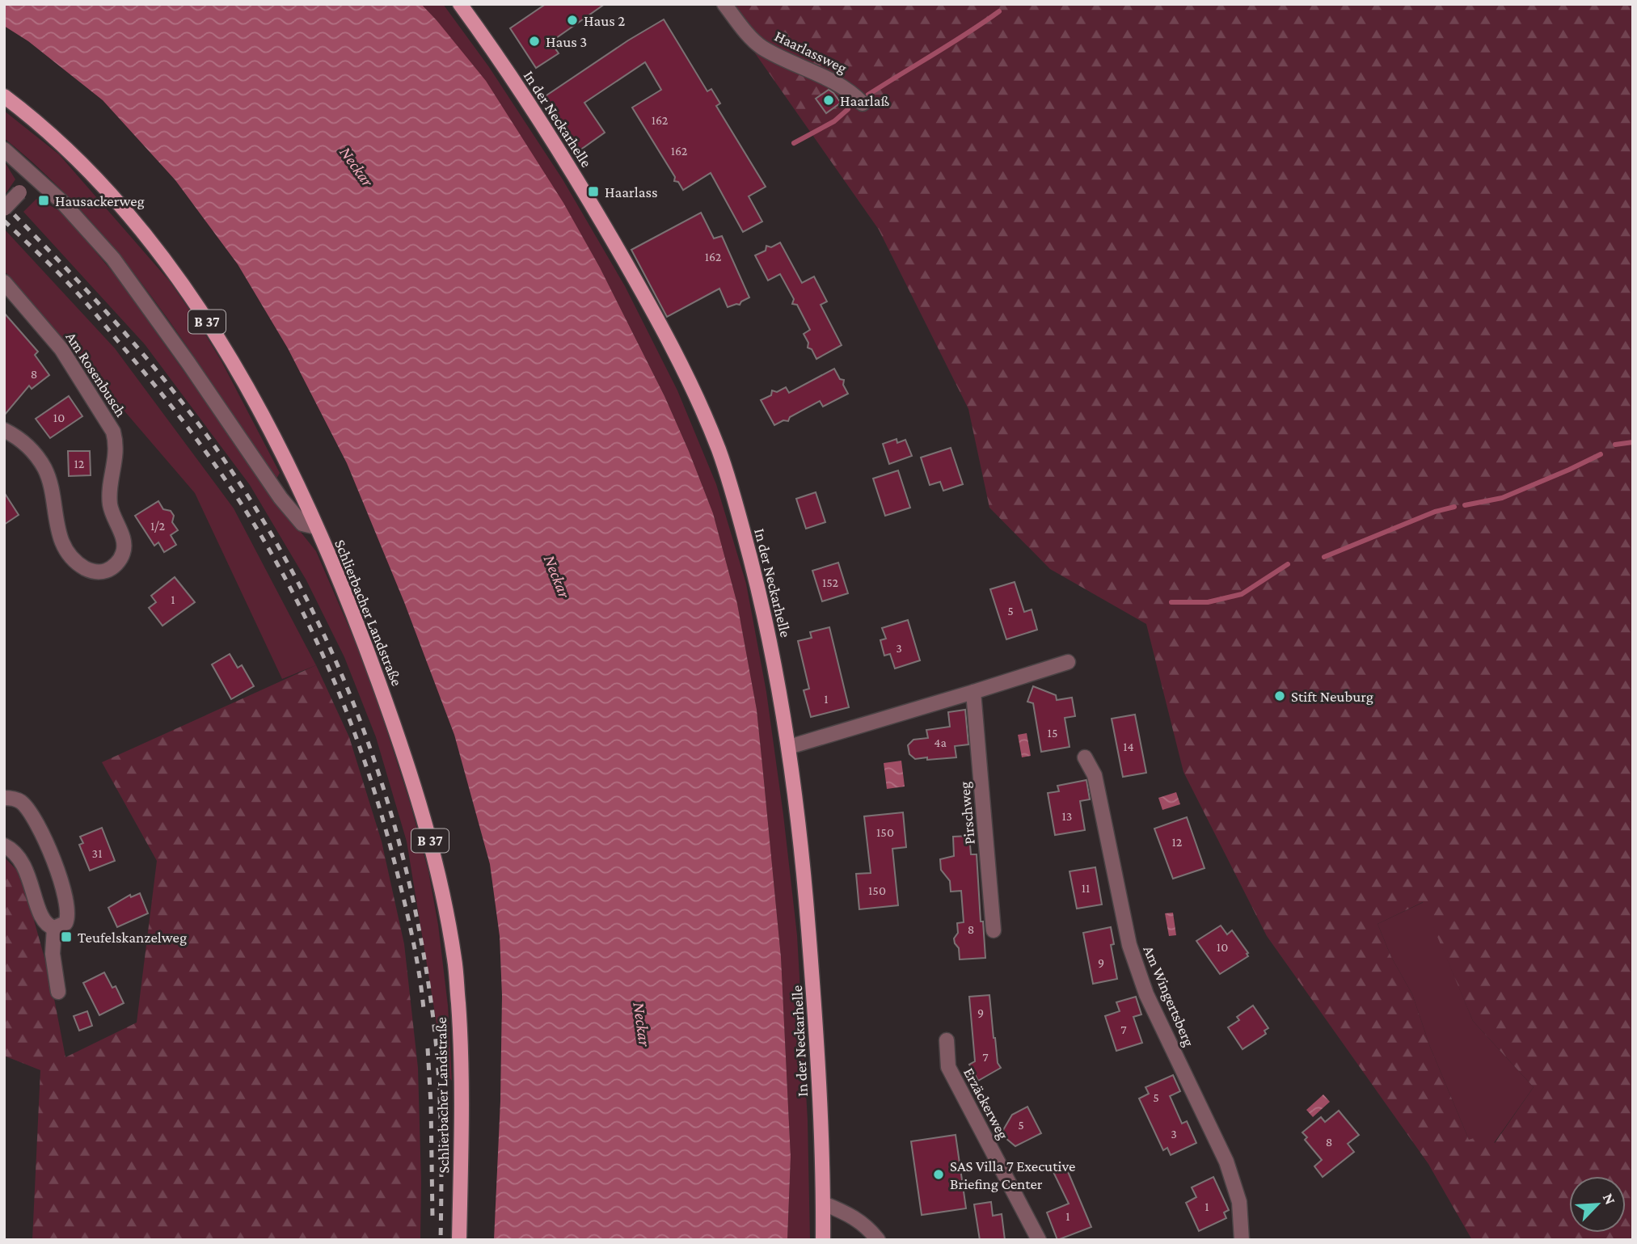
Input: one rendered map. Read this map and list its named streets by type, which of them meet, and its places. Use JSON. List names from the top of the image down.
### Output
{
  "streets": {
    "main road": ["In der Neckarhelle", "B 37", "Schlierbacher Landstraße"],
    "street": [
      "Haarlassweg",
      "Am Rosenbusch",
      "Pirschweg",
      "Am Wingertsberg",
      "Erzäckerweg"
    ]
  },
  "water": ["Neckar"],
  "places": {
    "other": [
      "Haus 2",
      "Haus 3",
      "Haarlaß",
      "Stift Neuburg",
      "SAS Villa 7 Executive Briefing Center"
    ],
    "transit": ["Haarlass", "Hausackerweg", "Teufelskanzelweg"]
  },
  "house_numbers": [
    "162",
    "162",
    "162",
    "8",
    "10",
    "12",
    "1/2",
    "152",
    "1",
    "5",
    "3",
    "1",
    "15",
    "4a",
    "14",
    "13",
    "150",
    "12",
    "31",
    "11",
    "150",
    "8",
    "10",
    "9",
    "9",
    "7",
    "7",
    "5",
    "5",
    "3",
    "8",
    "1",
    "1"
  ],
  "north": "top right"
}
